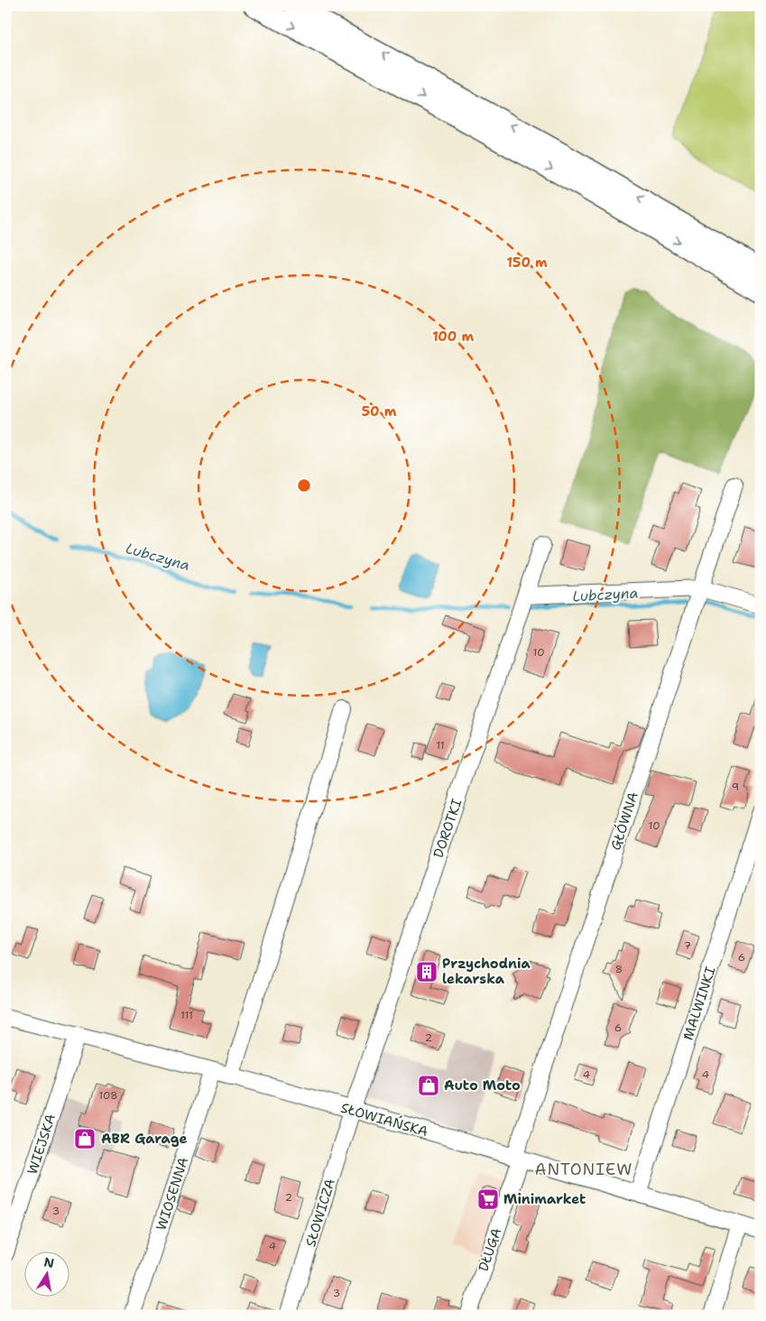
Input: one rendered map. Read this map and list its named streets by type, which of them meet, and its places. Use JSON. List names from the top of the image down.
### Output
{
  "streets": {
    "street": [
      "GŁÓWNA",
      "DOROTKI",
      "MALWINKI",
      "SŁOWIAŃSKA",
      "WIEJSKA",
      "WIOSENNA",
      "SŁOWICZA",
      "DŁUGA"
    ]
  },
  "crossings": [
    ["GŁÓWNA", "SŁOWIAŃSKA"],
    ["GŁÓWNA", "DŁUGA"],
    ["DOROTKI", "SŁOWIAŃSKA"],
    ["DOROTKI", "SŁOWICZA"],
    ["MALWINKI", "SŁOWIAŃSKA"],
    ["SŁOWIAŃSKA", "WIEJSKA"],
    ["SŁOWIAŃSKA", "WIOSENNA"],
    ["SŁOWIAŃSKA", "SŁOWICZA"],
    ["SŁOWIAŃSKA", "DŁUGA"]
  ],
  "districts": ["ANTONIEW"],
  "water": ["Lubczyna"],
  "places": {
    "building": ["Przychodnia lekarska"],
    "shop": ["Auto Moto", "ABR Garage"],
    "supermarket": ["Minimarket"]
  },
  "house_numbers": [
    "10",
    "11",
    "9",
    "10",
    "7",
    "6",
    "8",
    "111",
    "6",
    "2",
    "4",
    "4",
    "108",
    "2",
    "3",
    "4",
    "3"
  ],
  "north": "top",
  "rings": ["150 m", "100 m", "50 m"]
}
